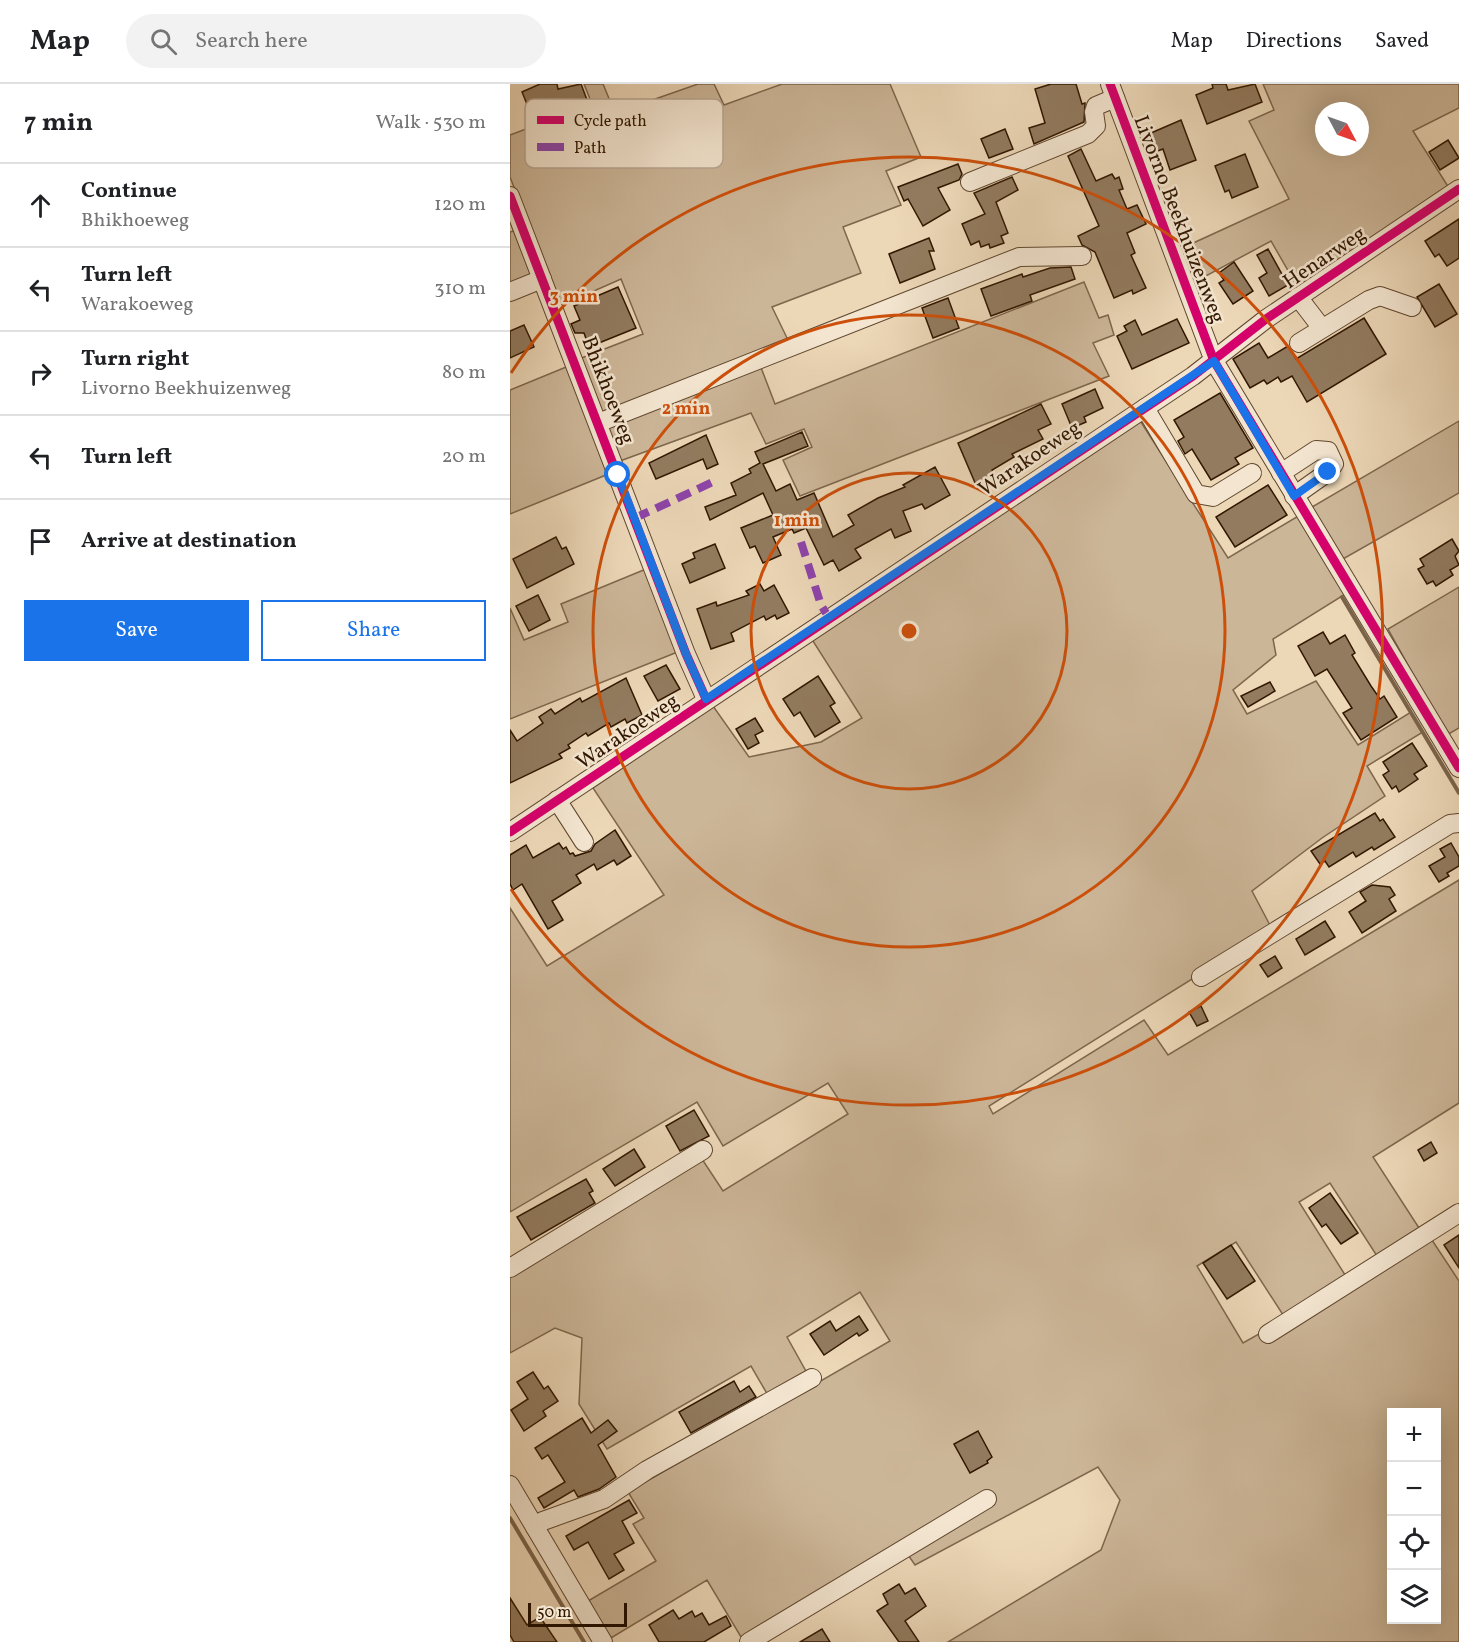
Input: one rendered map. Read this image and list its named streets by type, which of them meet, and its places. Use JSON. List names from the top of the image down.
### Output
{
  "streets": {
    "street": [
      "Livorno Beekhuizenweg",
      "Henarweg",
      "Bhikhoeweg",
      "Warakoeweg"
    ]
  },
  "crossings": [
    ["Livorno Beekhuizenweg", "Henarweg"],
    ["Livorno Beekhuizenweg", "Warakoeweg"],
    ["Henarweg", "Warakoeweg"],
    ["Bhikhoeweg", "Warakoeweg"]
  ],
  "legend": ["Cycle path", "Path"],
  "scale_bar": "50 m",
  "north": "bottom right",
  "page": {
    "header": "Map",
    "search": "Search here",
    "nav": ["Map", "Directions", "Saved"],
    "heading": ["7 min", "Walk · 530 m"],
    "list": [
      ["Continue", "Bhikhoeweg", "120 m"],
      ["Turn left", "Warakoeweg", "310 m"],
      ["Turn right", "Livorno Beekhuizenweg", "80 m"],
      ["Turn left", "20 m"],
      "Arrive at destination"
    ],
    "buttons": ["Save", "Share"],
    "map_buttons": ["+", "−"],
    "scale": "50 m"
  },
  "rings": ["3 min", "2 min", "1 min"]
}
